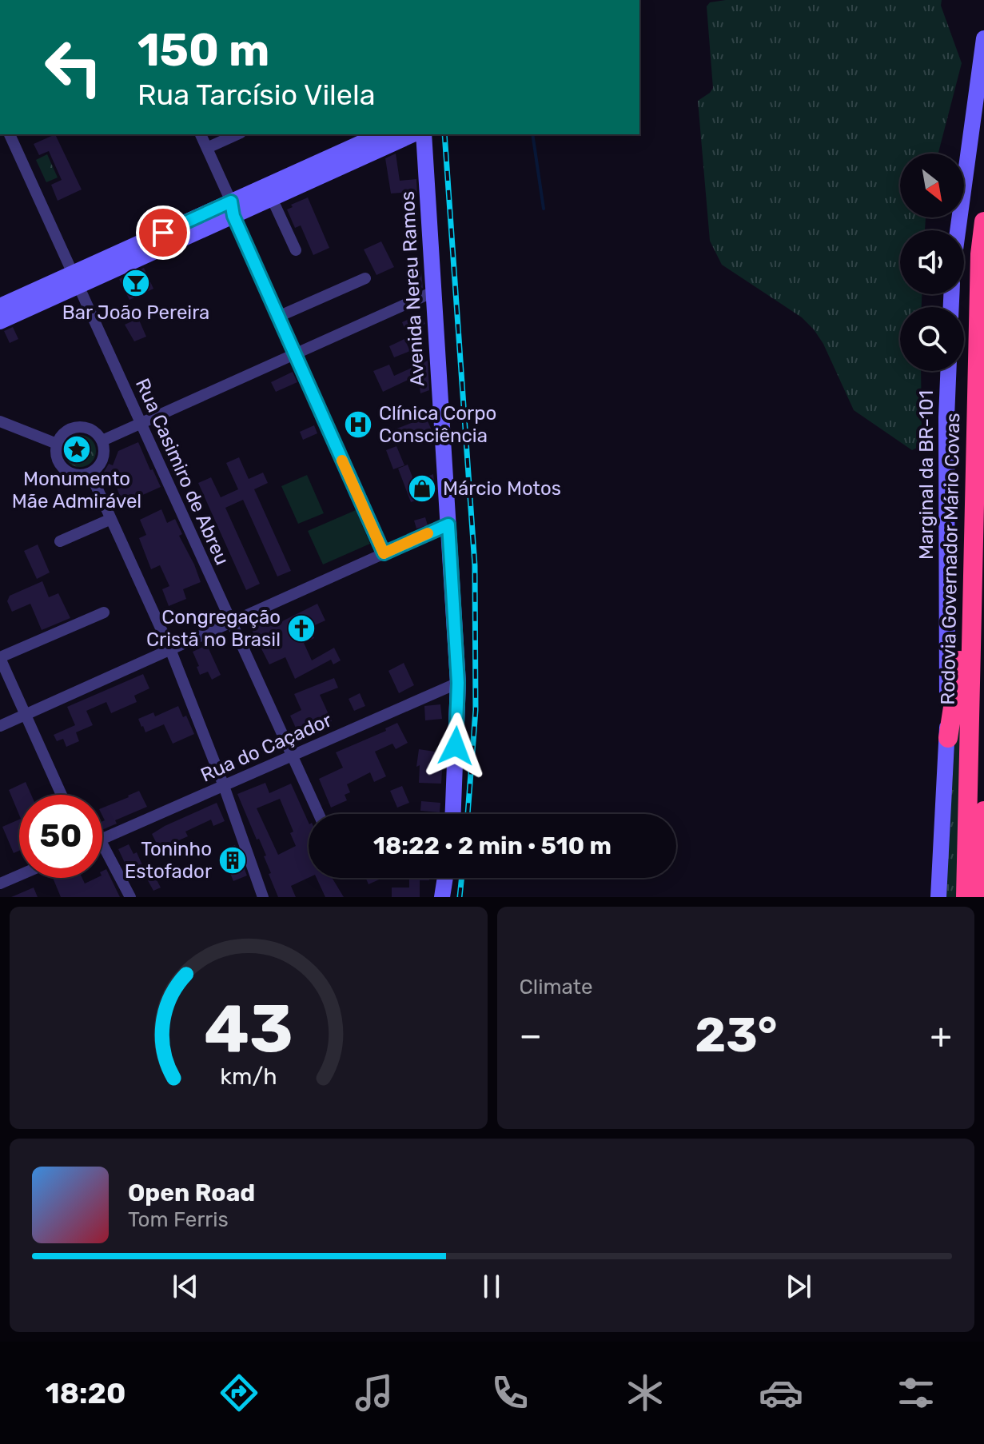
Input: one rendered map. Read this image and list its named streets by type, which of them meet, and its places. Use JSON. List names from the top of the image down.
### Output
{
  "streets": {
    "highway": ["Rodovia Governador Mário Covas"],
    "main road": ["Avenida Nereu Ramos", "Marginal da BR-101"],
    "street": ["Rua Casimiro de Abreu", "Rua do Caçador"]
  },
  "crossings": [
    ["Avenida Nereu Ramos", "Rua do Caçador"],
    ["Rua Casimiro de Abreu", "Rua do Caçador"]
  ],
  "places": {
    "bar": ["Bar João Pereira"],
    "hospital": ["Clínica Corpo Consciência"],
    "place": ["Monumento Mãe Admirável"],
    "shop": ["Márcio Motos"],
    "church": ["Congregação Cristã no Brasil"],
    "building": ["Toninho Estofador"]
  },
  "north": "bottom right",
  "page": {
    "turn": ["150 m", "Rua Tarcísio Vilela"],
    "limit": "50",
    "trip": "18:22 · 2 min · 510 m",
    "tile": "Climate",
    "heat": ["−", "23°", "+"],
    "song": ["Open Road", "Tom Ferris"],
    "tabs": "18:20",
    "gauge": ["43", "km/h"]
  }
}
